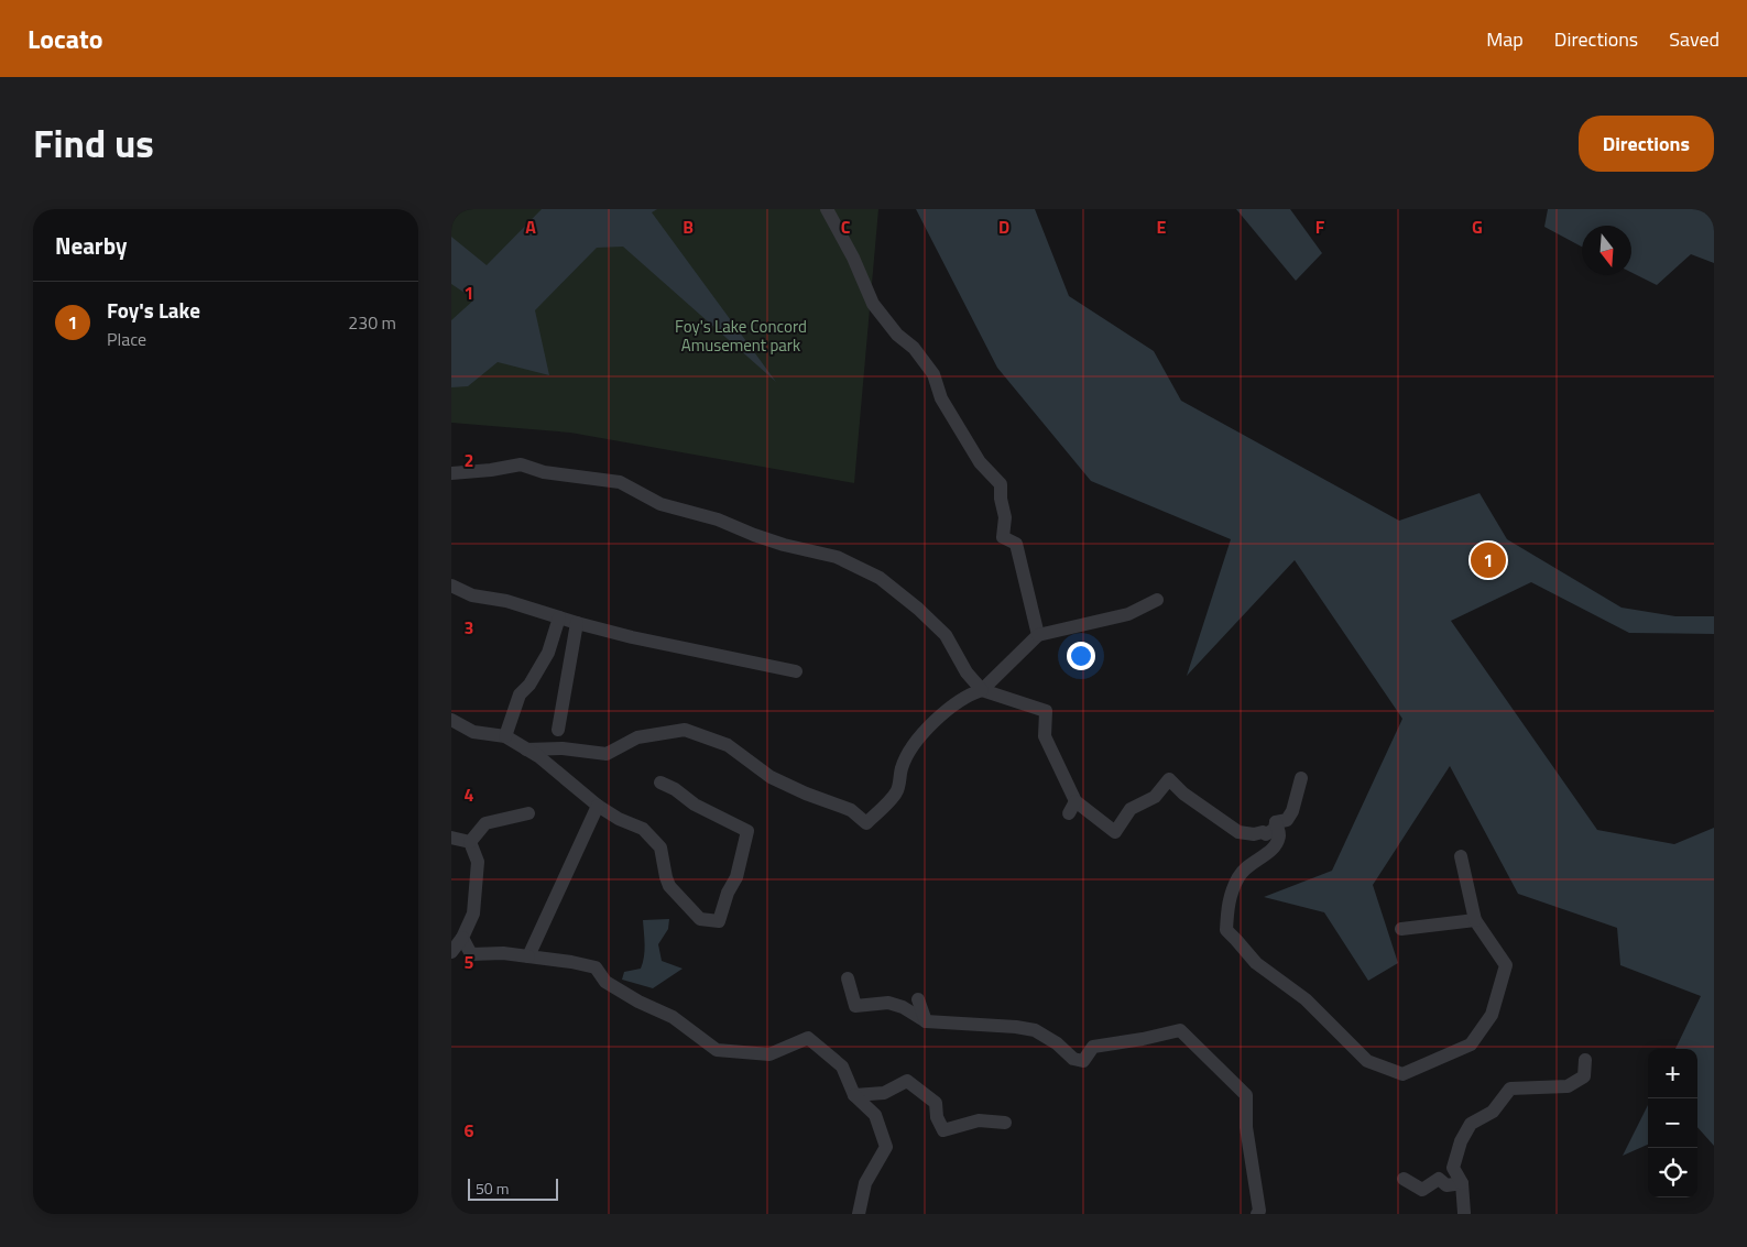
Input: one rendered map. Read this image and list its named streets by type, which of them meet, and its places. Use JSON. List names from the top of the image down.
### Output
{
  "parks": ["Foy's Lake Concord Amusement park"],
  "scale_bar": "50 m",
  "north": "bottom",
  "page": {
    "header": "Locato",
    "nav": ["Map", "Directions", "Saved"],
    "title": "Find us",
    "buttons": "Directions",
    "heading": "Nearby",
    "list": [
      {
        "mark": "1",
        "name": "Foy's Lake",
        "note": "Place",
        "value": "230 m"
      }
    ],
    "pins": "1",
    "map_buttons": ["+", "−"],
    "scale": "50 m"
  },
  "grid": {
    "columns": [
      "A",
      "B",
      "C",
      "D",
      "E",
      "F",
      "G"
    ],
    "rows": [
      "1",
      "2",
      "3",
      "4",
      "5",
      "6"
    ]
  }
}
